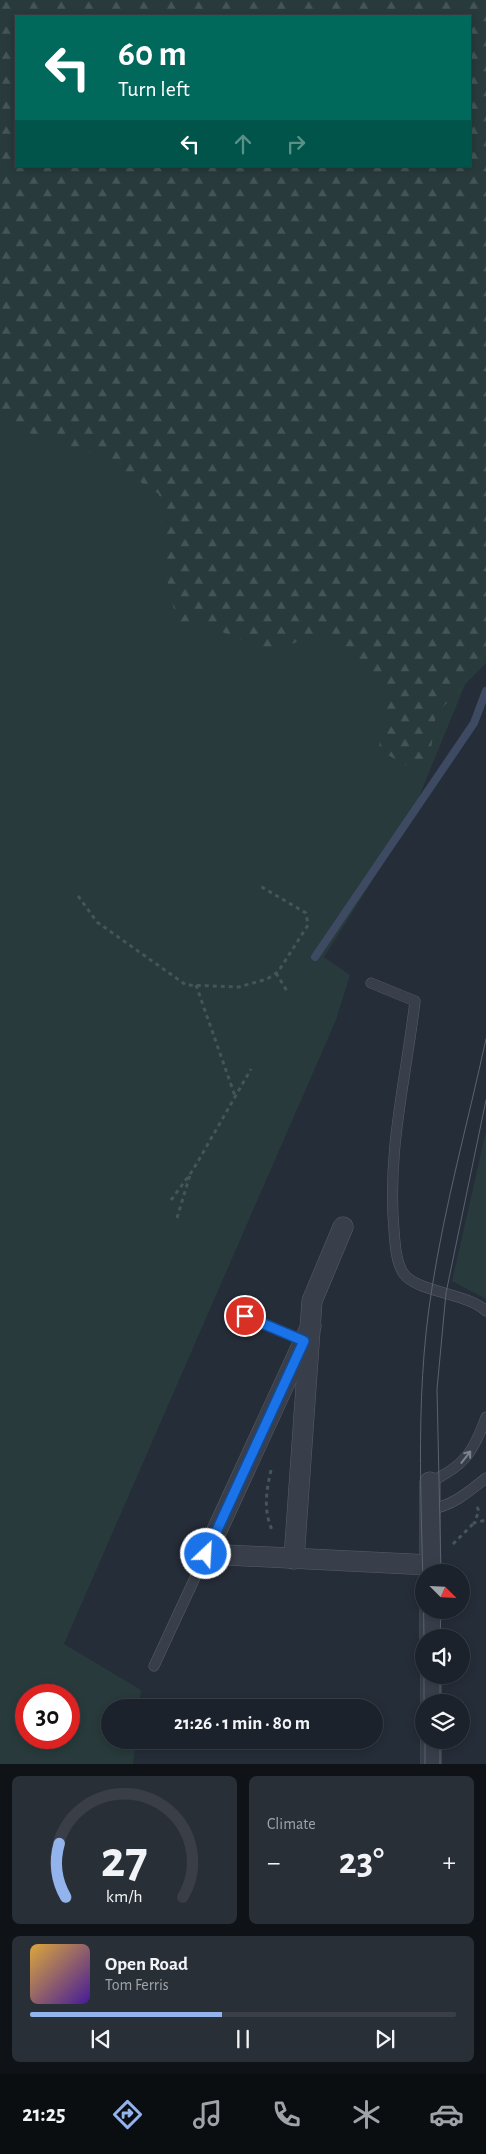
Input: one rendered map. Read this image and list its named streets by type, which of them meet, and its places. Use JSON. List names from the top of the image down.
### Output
{
  "north": "bottom right",
  "page": {
    "turn": ["60 m", "Turn left"],
    "limit": "30",
    "trip": "21:26 · 1 min · 80 m",
    "tile": "Climate",
    "heat": ["−", "23°", "+"],
    "song": ["Open Road", "Tom Ferris"],
    "tabs": "21:25",
    "gauge": ["27", "km/h"]
  }
}
